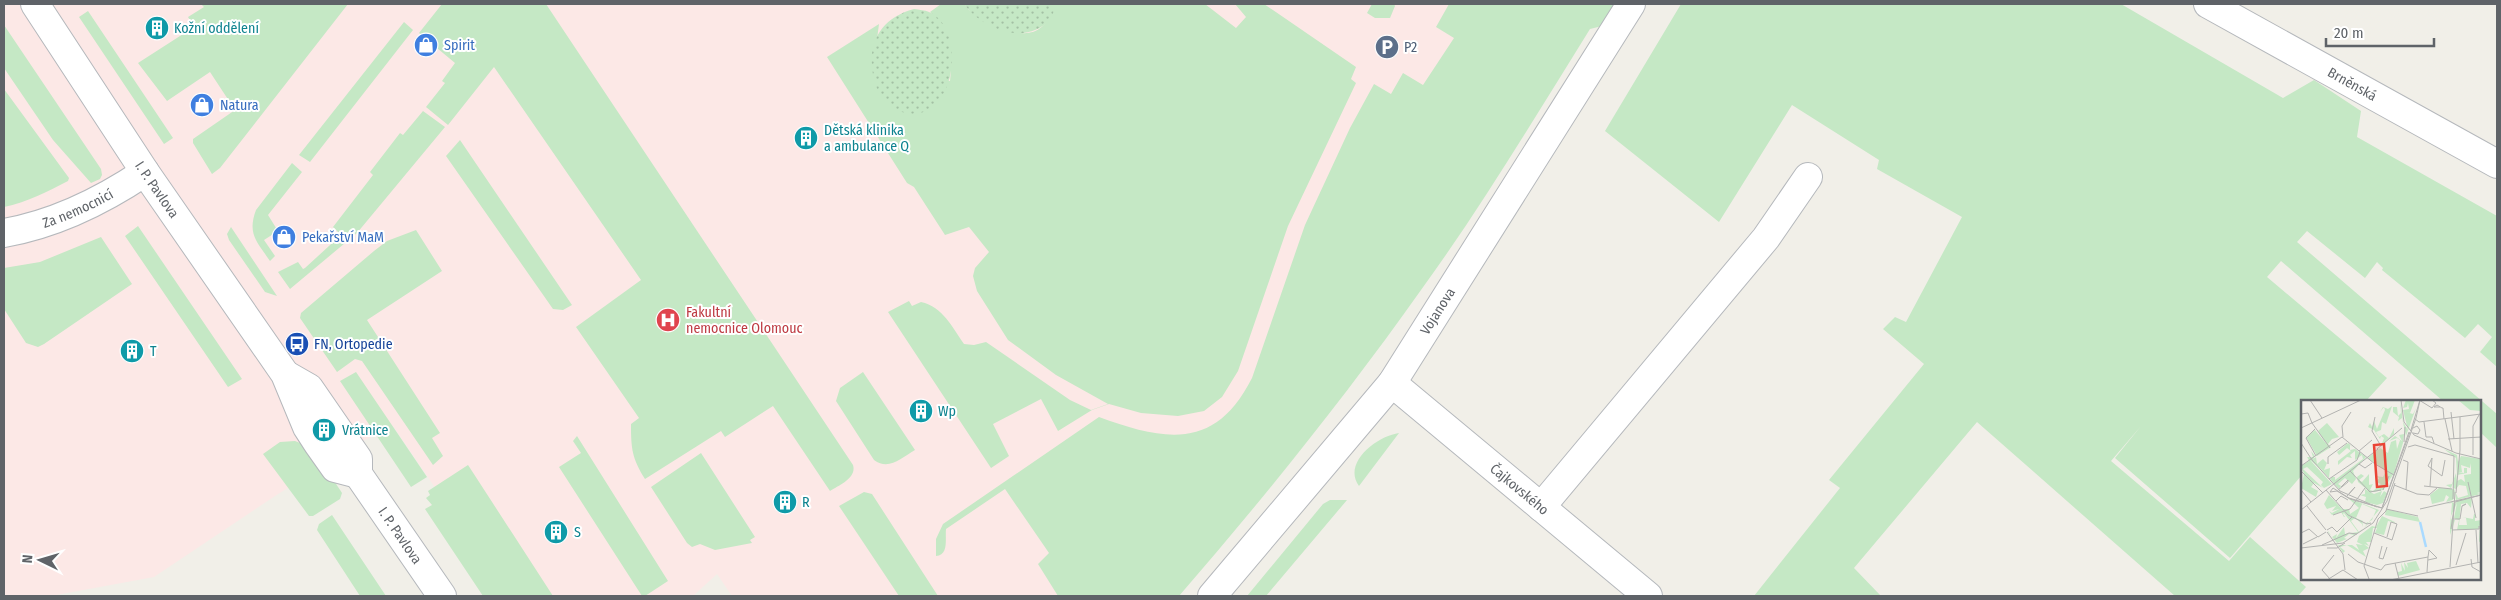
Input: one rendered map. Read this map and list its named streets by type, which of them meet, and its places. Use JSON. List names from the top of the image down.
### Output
{
  "streets": {
    "street": [
      "Brněnská",
      "I. P. Pavlova",
      "Za nemocnicí",
      "Vojanova",
      "Čajkovského"
    ]
  },
  "crossings": [
    ["I. P. Pavlova", "Za nemocnicí"],
    ["Vojanova", "Čajkovského"]
  ],
  "places": {
    "building": [
      "Kožní oddělení",
      "Dětská klinika a ambulance Q",
      "T",
      "Wp",
      "Vrátnice",
      "R",
      "S"
    ],
    "shop": ["Spirit", "Natura", "Pekařství MaM"],
    "parking": ["P2"],
    "hospital": ["Fakultní nemocnice Olomouc"],
    "bus stop": ["FN, Ortopedie"]
  },
  "scale_bar": "20 m",
  "north": "left"
}
